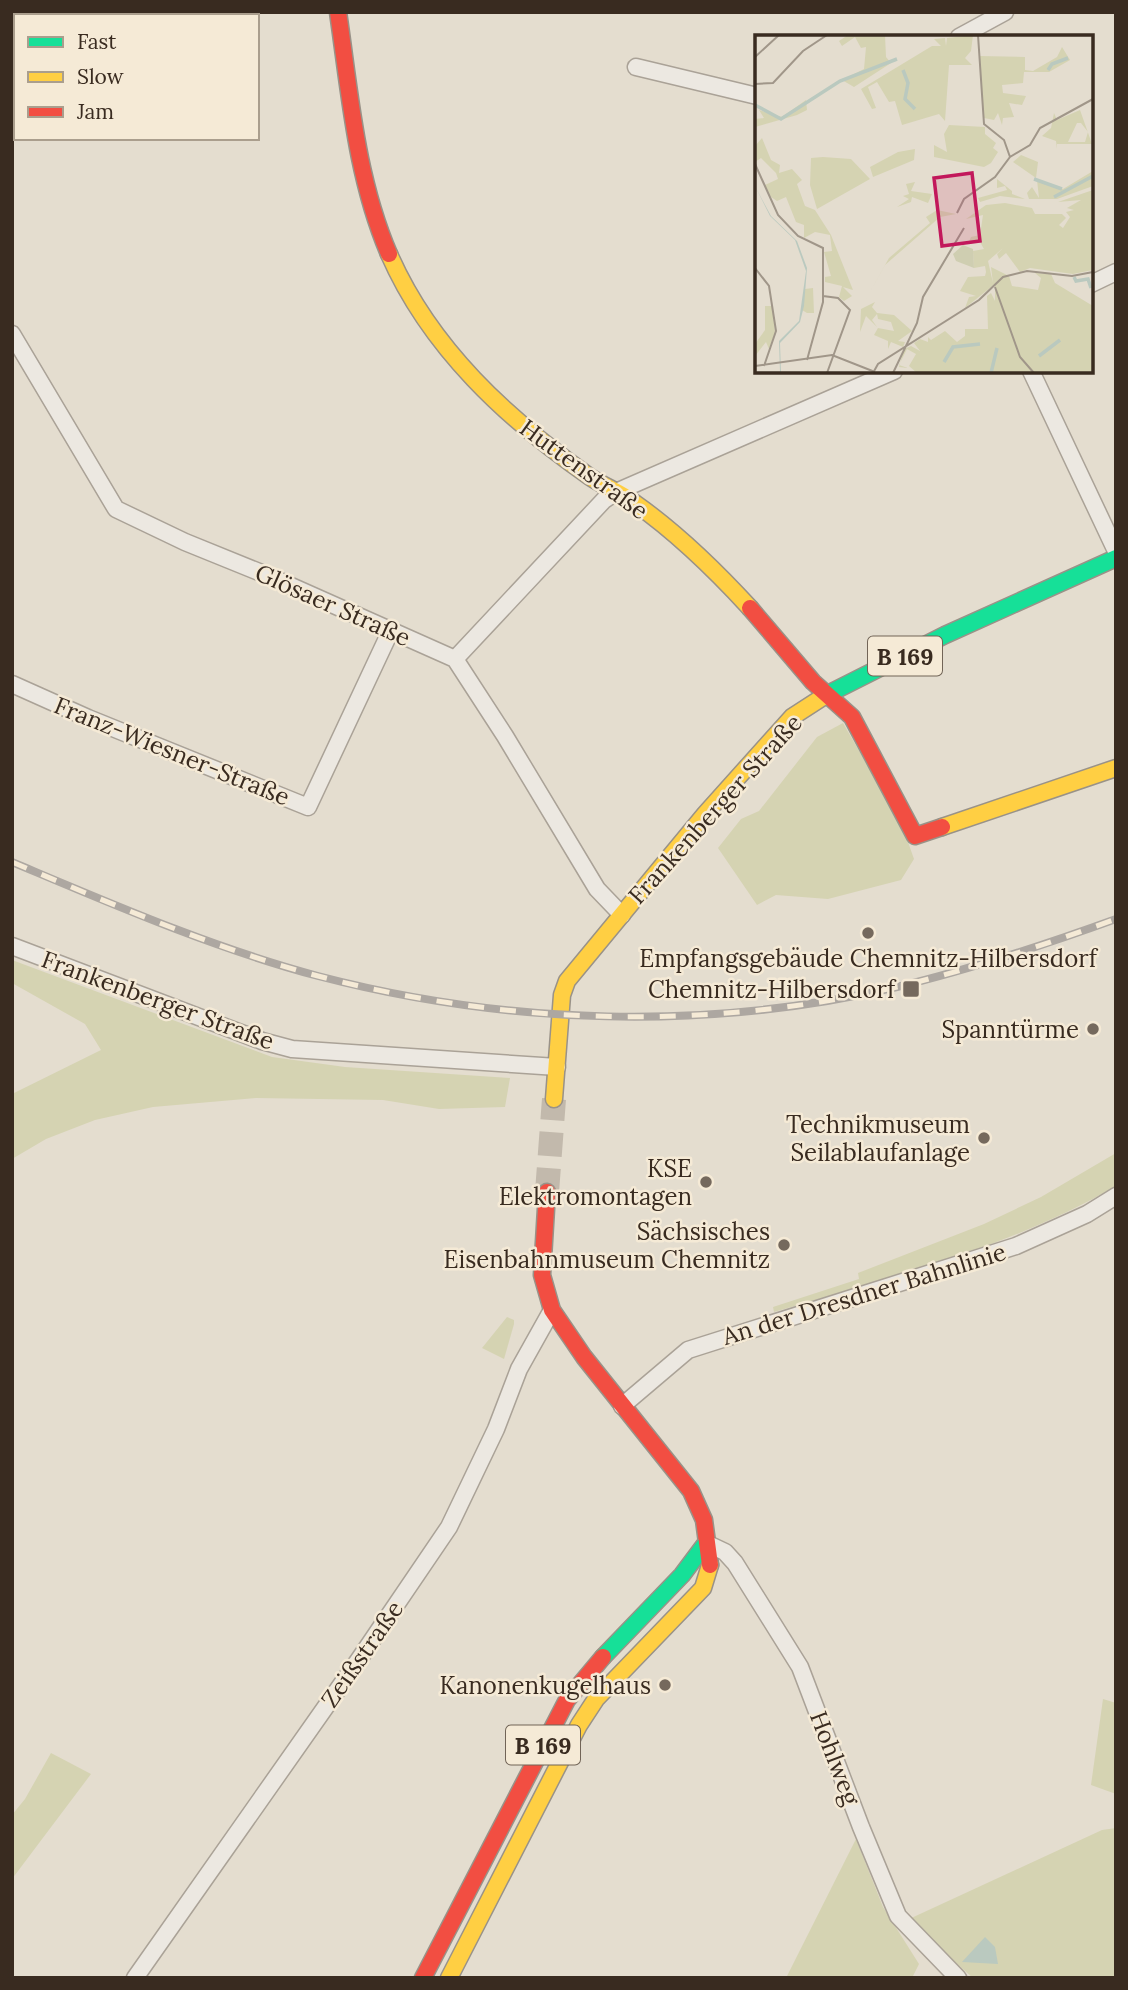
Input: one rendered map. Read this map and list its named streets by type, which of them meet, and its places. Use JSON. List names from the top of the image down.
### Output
{
  "streets": {
    "main road": ["Huttenstraße", "B 169", "Frankenberger Straße"],
    "street": [
      "Glösaer Straße",
      "Franz-Wiesner-Straße",
      "An der Dresdner Bahnlinie",
      "Zeißstraße",
      "Hohlweg"
    ]
  },
  "crossings": [
    ["Huttenstraße", "Frankenberger Straße"],
    ["Glösaer Straße", "Franz-Wiesner-Straße"],
    ["B 169", "An der Dresdner Bahnlinie"],
    ["B 169", "Zeißstraße"],
    ["B 169", "Hohlweg"]
  ],
  "places": {
    "other": [
      "Empfangsgebäude Chemnitz-Hilbersdorf",
      "Spanntürme",
      "Technikmuseum Seilablaufanlage",
      "KSE Elektromontagen",
      "Sächsisches Eisenbahnmuseum Chemnitz",
      "Kanonenkugelhaus"
    ],
    "transit": ["Chemnitz-Hilbersdorf"]
  },
  "legend": ["Fast", "Slow", "Jam"]
}
